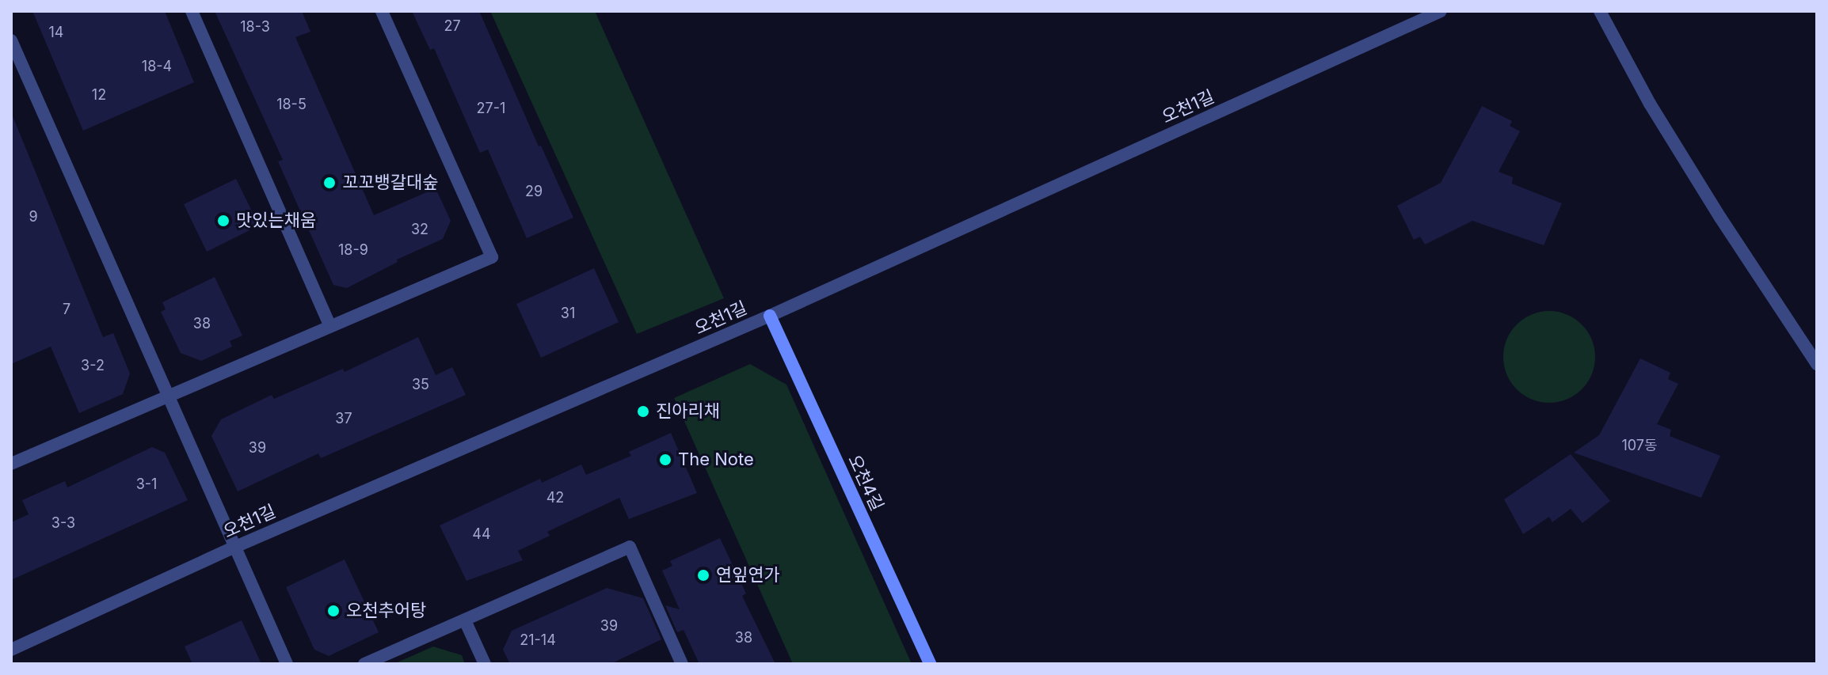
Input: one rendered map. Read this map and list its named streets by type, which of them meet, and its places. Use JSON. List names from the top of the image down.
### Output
{
  "streets": {
    "street": ["오천1길", "오천4길"]
  },
  "crossings": [
    ["오천1길", "오천4길"]
  ],
  "places": [
    "꼬꼬뱅갈대숲",
    "맛있는채움",
    "진아리채",
    "The Note",
    "연잎연가",
    "오천추어탕"
  ],
  "house_numbers": [
    "27",
    "18-3",
    "14",
    "18-4",
    "12",
    "18-5",
    "27-1",
    "29",
    "9",
    "32",
    "18-9",
    "7",
    "31",
    "38",
    "3-2",
    "35",
    "37",
    "107동",
    "39",
    "3-1",
    "42",
    "3-3",
    "44",
    "39",
    "38",
    "21-14"
  ]
}
